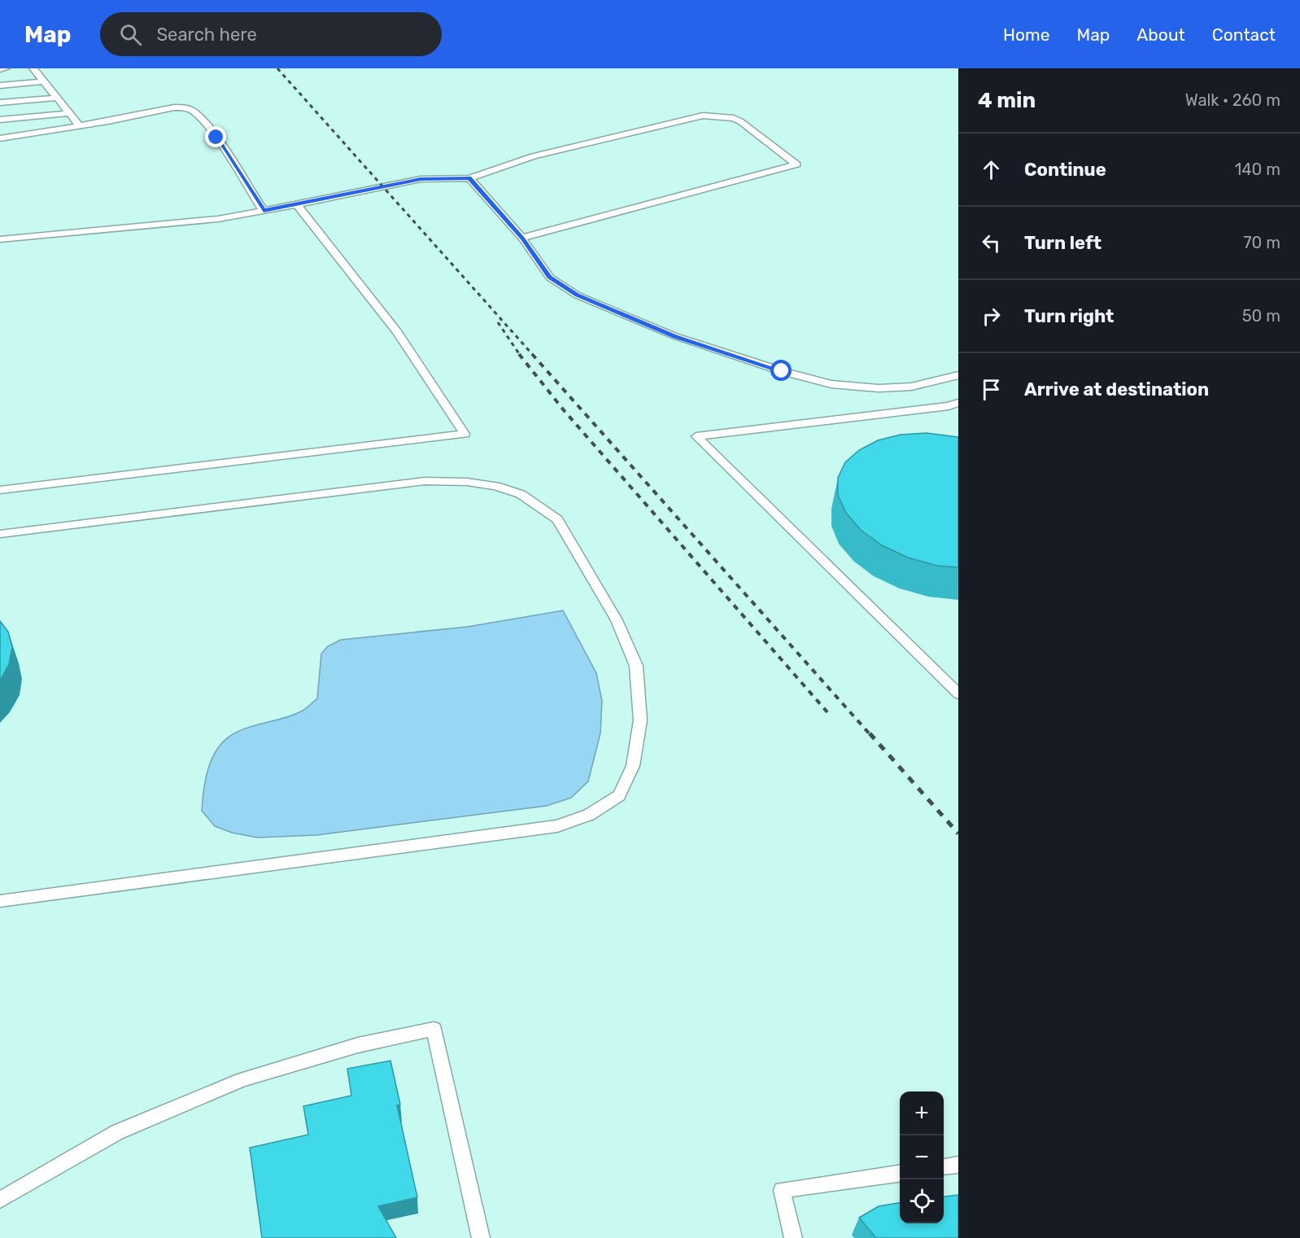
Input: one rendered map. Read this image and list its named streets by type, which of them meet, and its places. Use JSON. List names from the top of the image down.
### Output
{
  "page": {
    "header": "Map",
    "search": "Search here",
    "nav": [
      "Home",
      "Map",
      "About",
      "Contact"
    ],
    "heading": ["4 min", "Walk · 260 m"],
    "list": [
      ["Continue", "140 m"],
      ["Turn left", "70 m"],
      ["Turn right", "50 m"],
      "Arrive at destination"
    ],
    "map_buttons": ["+", "−"]
  }
}
